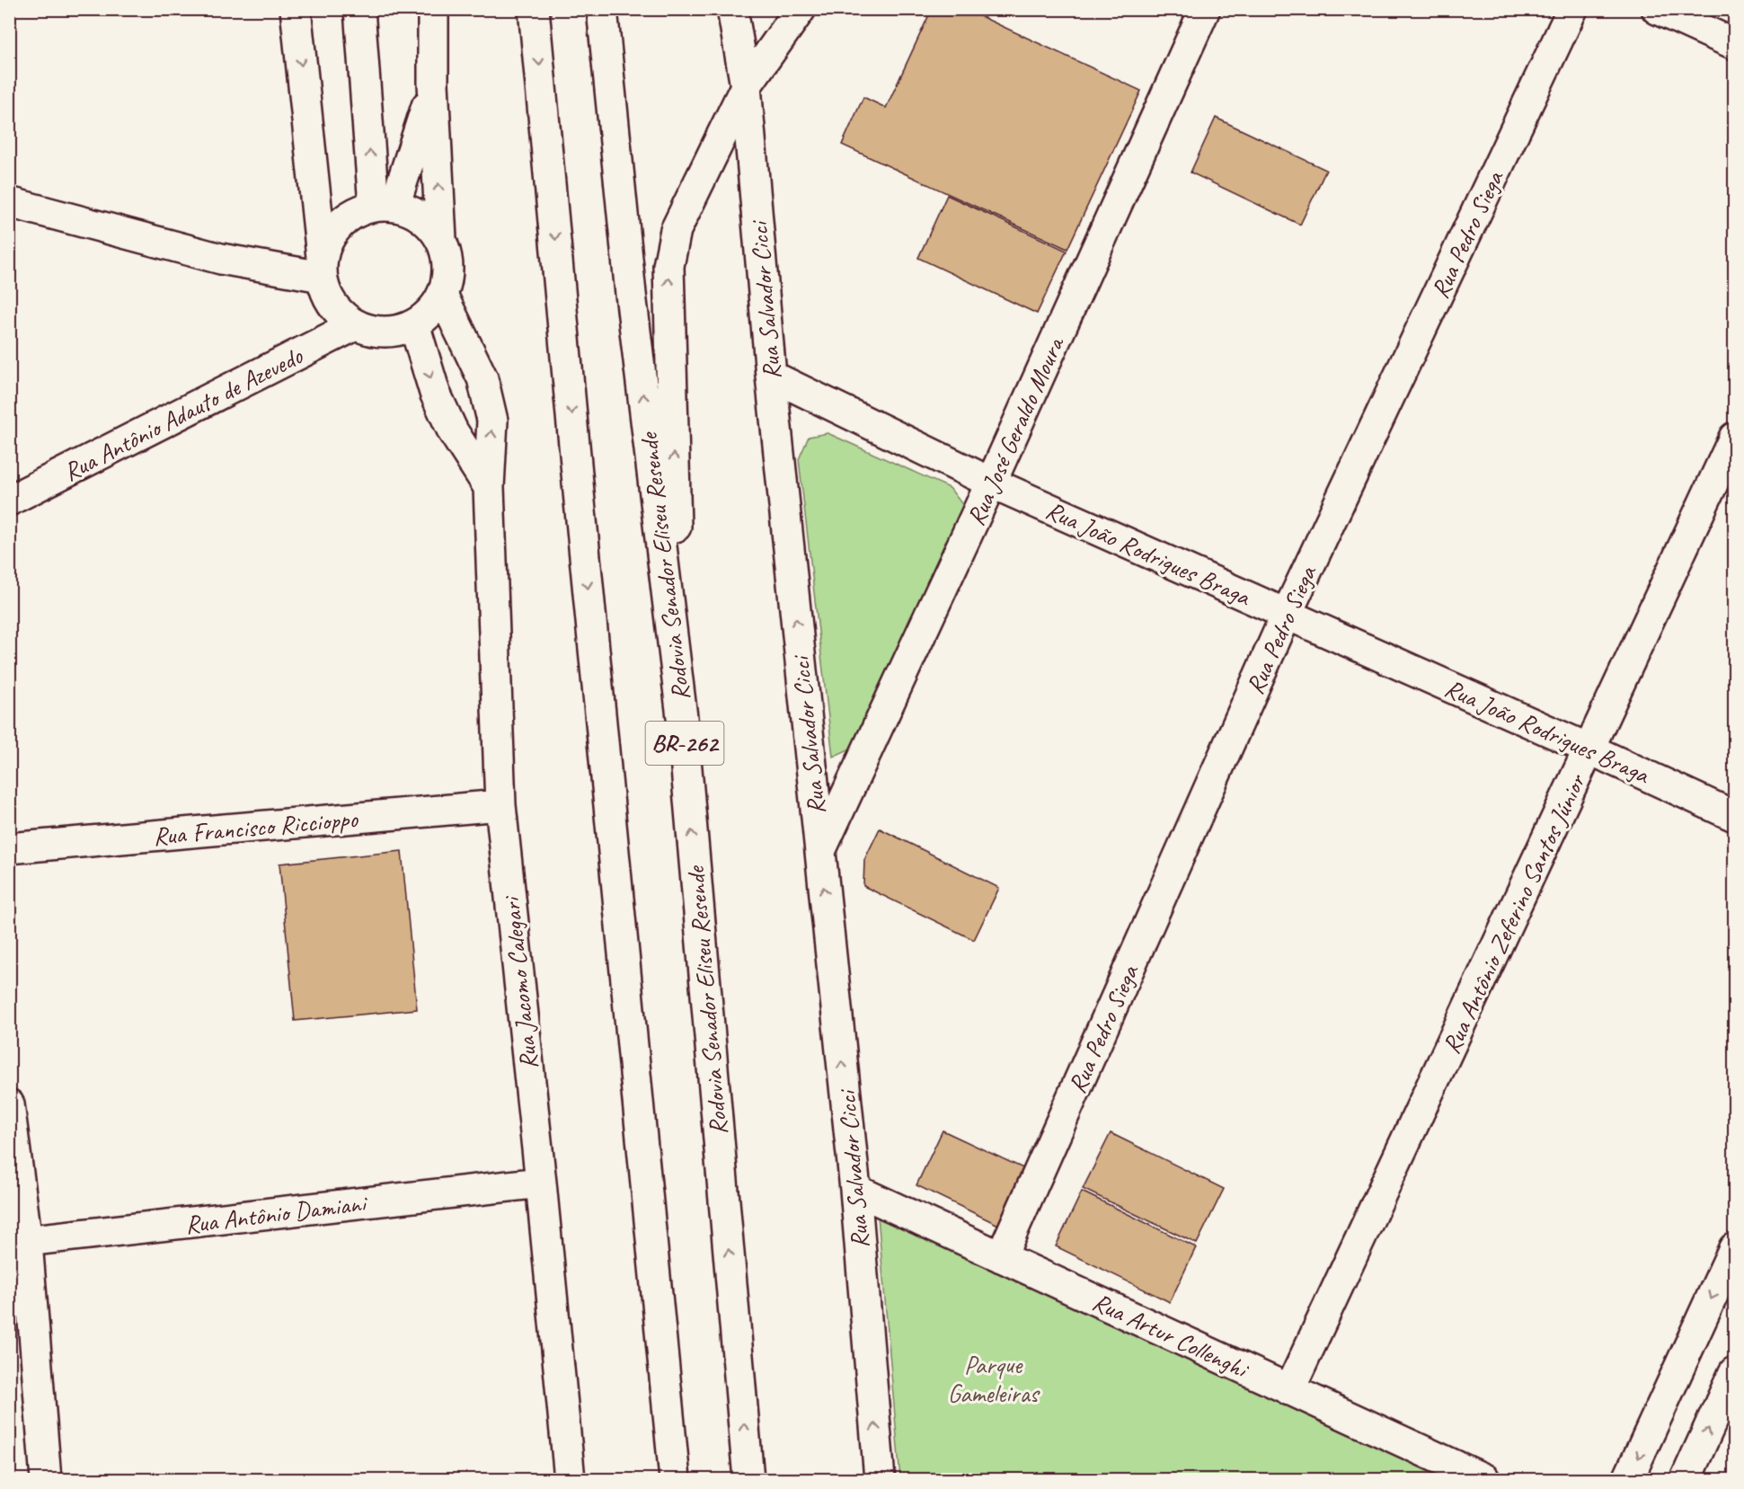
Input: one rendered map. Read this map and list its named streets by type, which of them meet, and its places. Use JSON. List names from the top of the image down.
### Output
{
  "streets": {
    "main road": [
      "Rua Pedro Siega",
      "Rua Salvador Cicci",
      "Rua Antônio Adauto de Azevedo",
      "Rua José Geraldo Moura",
      "Rua João Rodrigues Braga",
      "Rodovia Senador Eliseu Resende",
      "BR-262",
      "Rua Francisco Riccioppo",
      "Rua Antônio Zeferino Santos Júnior",
      "Rua Jacomo Calegari",
      "Rua Antônio Damiani",
      "Rua Artur Collenghi"
    ]
  },
  "crossings": [
    ["Rua Pedro Siega", "Rua João Rodrigues Braga"],
    ["Rua Pedro Siega", "Rua Artur Collenghi"],
    ["Rua Salvador Cicci", "Rua José Geraldo Moura"],
    ["Rua Salvador Cicci", "Rua João Rodrigues Braga"],
    ["Rua Salvador Cicci", "Rua Artur Collenghi"],
    ["Rua Antônio Adauto de Azevedo", "Rua Jacomo Calegari"],
    ["Rua José Geraldo Moura", "Rua João Rodrigues Braga"],
    ["Rua João Rodrigues Braga", "Rua Antônio Zeferino Santos Júnior"],
    ["Rua Francisco Riccioppo", "Rua Jacomo Calegari"],
    ["Rua Antônio Zeferino Santos Júnior", "Rua Artur Collenghi"],
    ["Rua Jacomo Calegari", "Rua Antônio Damiani"]
  ],
  "parks": ["Parque Gameleiras"]
}
